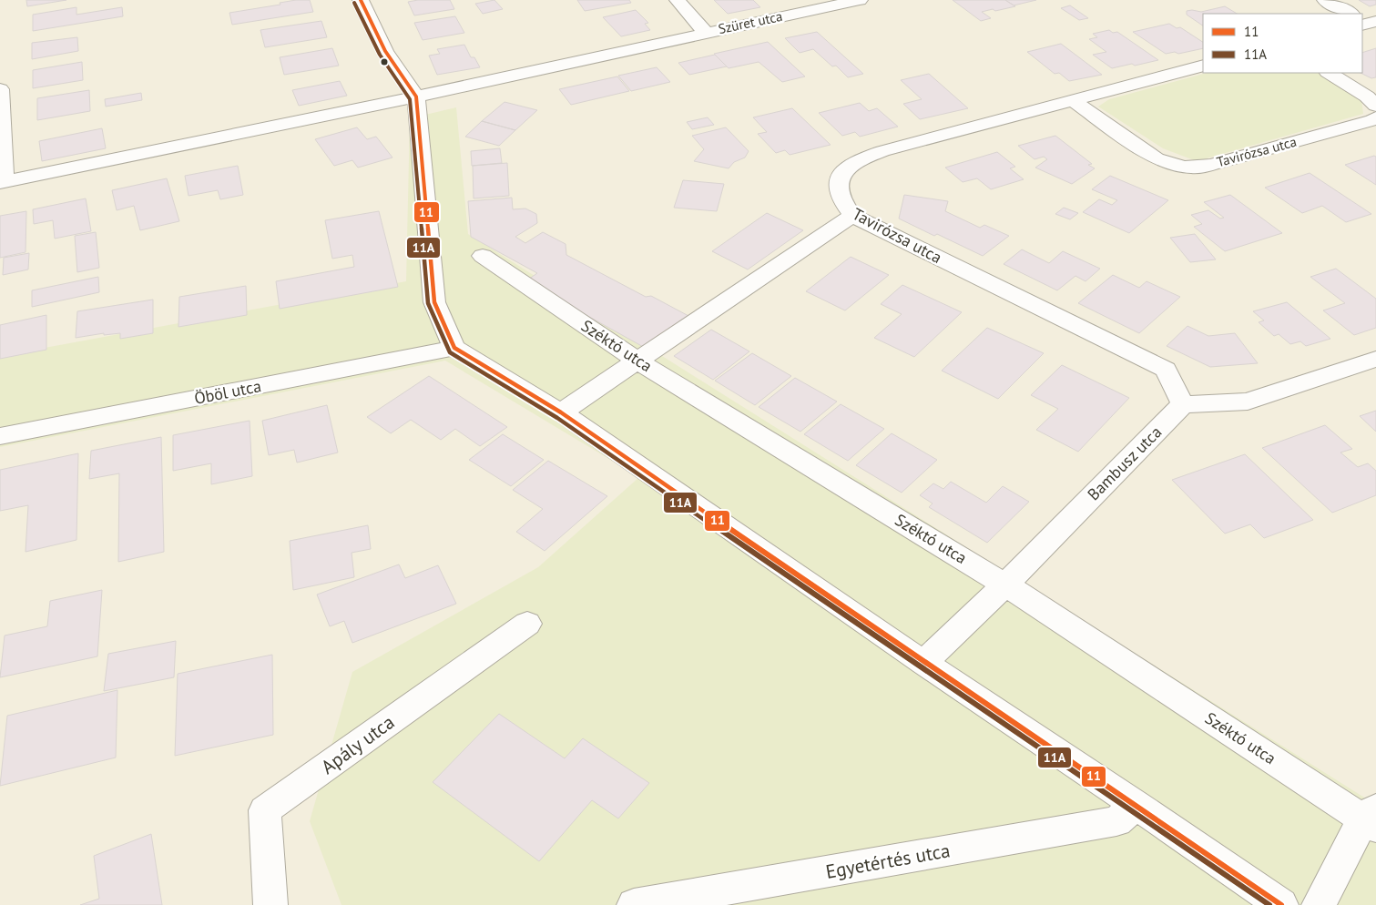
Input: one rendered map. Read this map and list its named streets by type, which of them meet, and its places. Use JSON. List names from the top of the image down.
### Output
{
  "streets": {
    "street": [
      "Szüret utca",
      "Tavirózsa utca",
      "Széktó utca",
      "Öböl utca",
      "Bambusz utca",
      "Apály utca",
      "Egyetértés utca"
    ]
  },
  "crossings": [
    ["Tavirózsa utca", "Bambusz utca"],
    ["Széktó utca", "Bambusz utca"]
  ],
  "lines": ["transit line 11", "transit line 11A"],
  "legend": ["11", "11A"]
}
